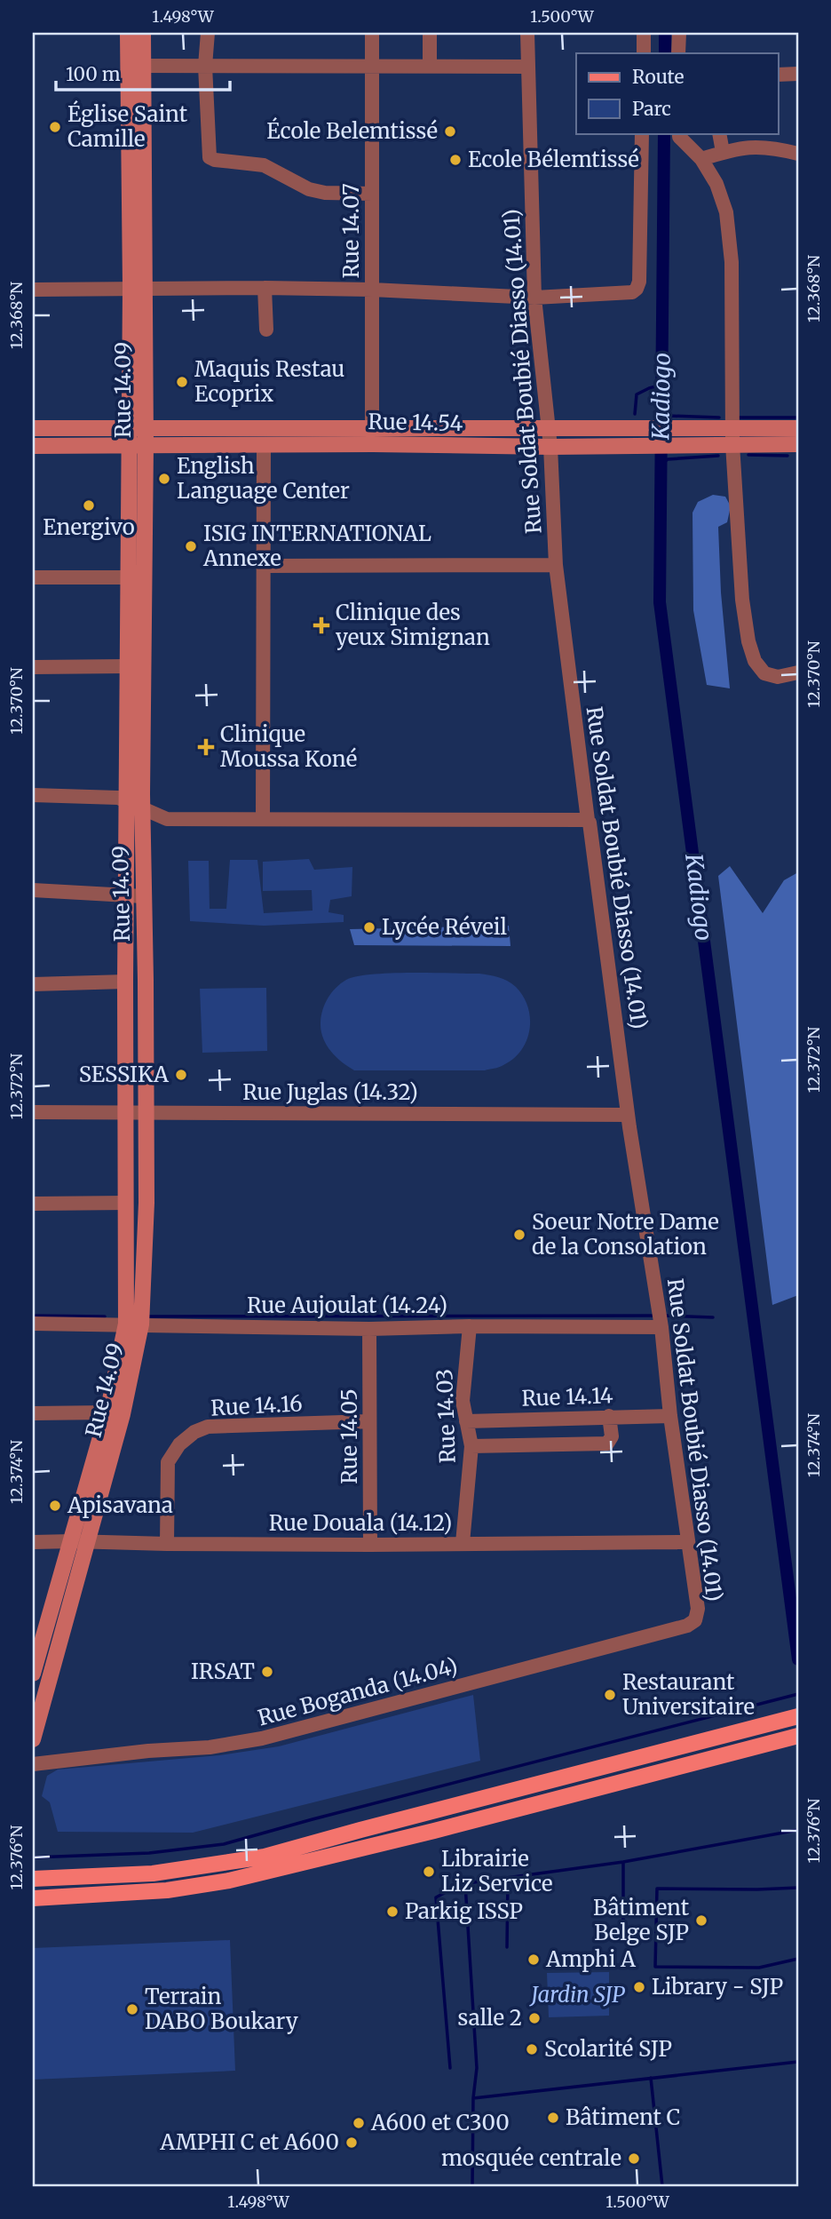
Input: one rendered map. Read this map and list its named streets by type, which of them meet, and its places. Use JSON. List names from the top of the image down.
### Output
{
  "streets": {
    "street": [
      "Rue 14.07",
      "Rue Soldat Boubié Diasso (14.01)",
      "Rue 14.09",
      "Rue 14.54",
      "Rue Juglas (14.32)",
      "Rue Aujoulat (14.24)",
      "Rue 14.14",
      "Rue 14.16",
      "Rue 14.03",
      "Rue 14.05",
      "Rue Douala (14.12)",
      "Rue Boganda (14.04)"
    ]
  },
  "crossings": [
    ["Rue 14.07", "Rue 14.54"],
    ["Rue Soldat Boubié Diasso (14.01)", "Rue 14.54"],
    ["Rue Soldat Boubié Diasso (14.01)", "Rue Juglas (14.32)"],
    ["Rue Soldat Boubié Diasso (14.01)", "Rue Aujoulat (14.24)"],
    ["Rue Soldat Boubié Diasso (14.01)", "Rue 14.14"],
    ["Rue Soldat Boubié Diasso (14.01)", "Rue Douala (14.12)"],
    ["Rue Soldat Boubié Diasso (14.01)", "Rue Boganda (14.04)"],
    ["Rue 14.09", "Rue 14.54"],
    ["Rue 14.09", "Rue Juglas (14.32)"],
    ["Rue 14.09", "Rue Aujoulat (14.24)"],
    ["Rue 14.09", "Rue Douala (14.12)"],
    ["Rue Aujoulat (14.24)", "Rue 14.03"],
    ["Rue Aujoulat (14.24)", "Rue 14.05"],
    ["Rue 14.14", "Rue 14.03"],
    ["Rue 14.16", "Rue 14.05"],
    ["Rue 14.16", "Rue Douala (14.12)"],
    ["Rue 14.03", "Rue Douala (14.12)"],
    ["Rue 14.05", "Rue Douala (14.12)"]
  ],
  "water": ["Kadiogo"],
  "parks": ["Jardin SJP"],
  "places": {
    "other": [
      "Église Saint Camille",
      "École Belemtissé",
      "Ecole Bélemtissé",
      "Maquis Restau Ecoprix",
      "English Language Center",
      "Energivo",
      "ISIG INTERNATIONAL Annexe",
      "Lycée Réveil",
      "SESSIKA",
      "Soeur Notre Dame de la Consolation",
      "Apisavana",
      "IRSAT",
      "Restaurant Universitaire",
      "Librairie Liz Service",
      "Parkig ISSP",
      "Bâtiment Belge SJP",
      "Amphi A",
      "Library - SJP",
      "Terrain DABO Boukary",
      "salle 2",
      "Scolarité SJP",
      "Bâtiment C",
      "A600 et C300",
      "AMPHI C et A600",
      "mosquée centrale"
    ],
    "health": ["Clinique des yeux Simignan", "Clinique Moussa Koné"]
  },
  "legend": ["Route", "Parc"],
  "scale_bar": "100 m",
  "coordinates": [
    "1.498°W",
    "1.500°W",
    "12.368°N",
    "12.370°N",
    "12.372°N",
    "12.374°N",
    "12.376°N"
  ]
}
